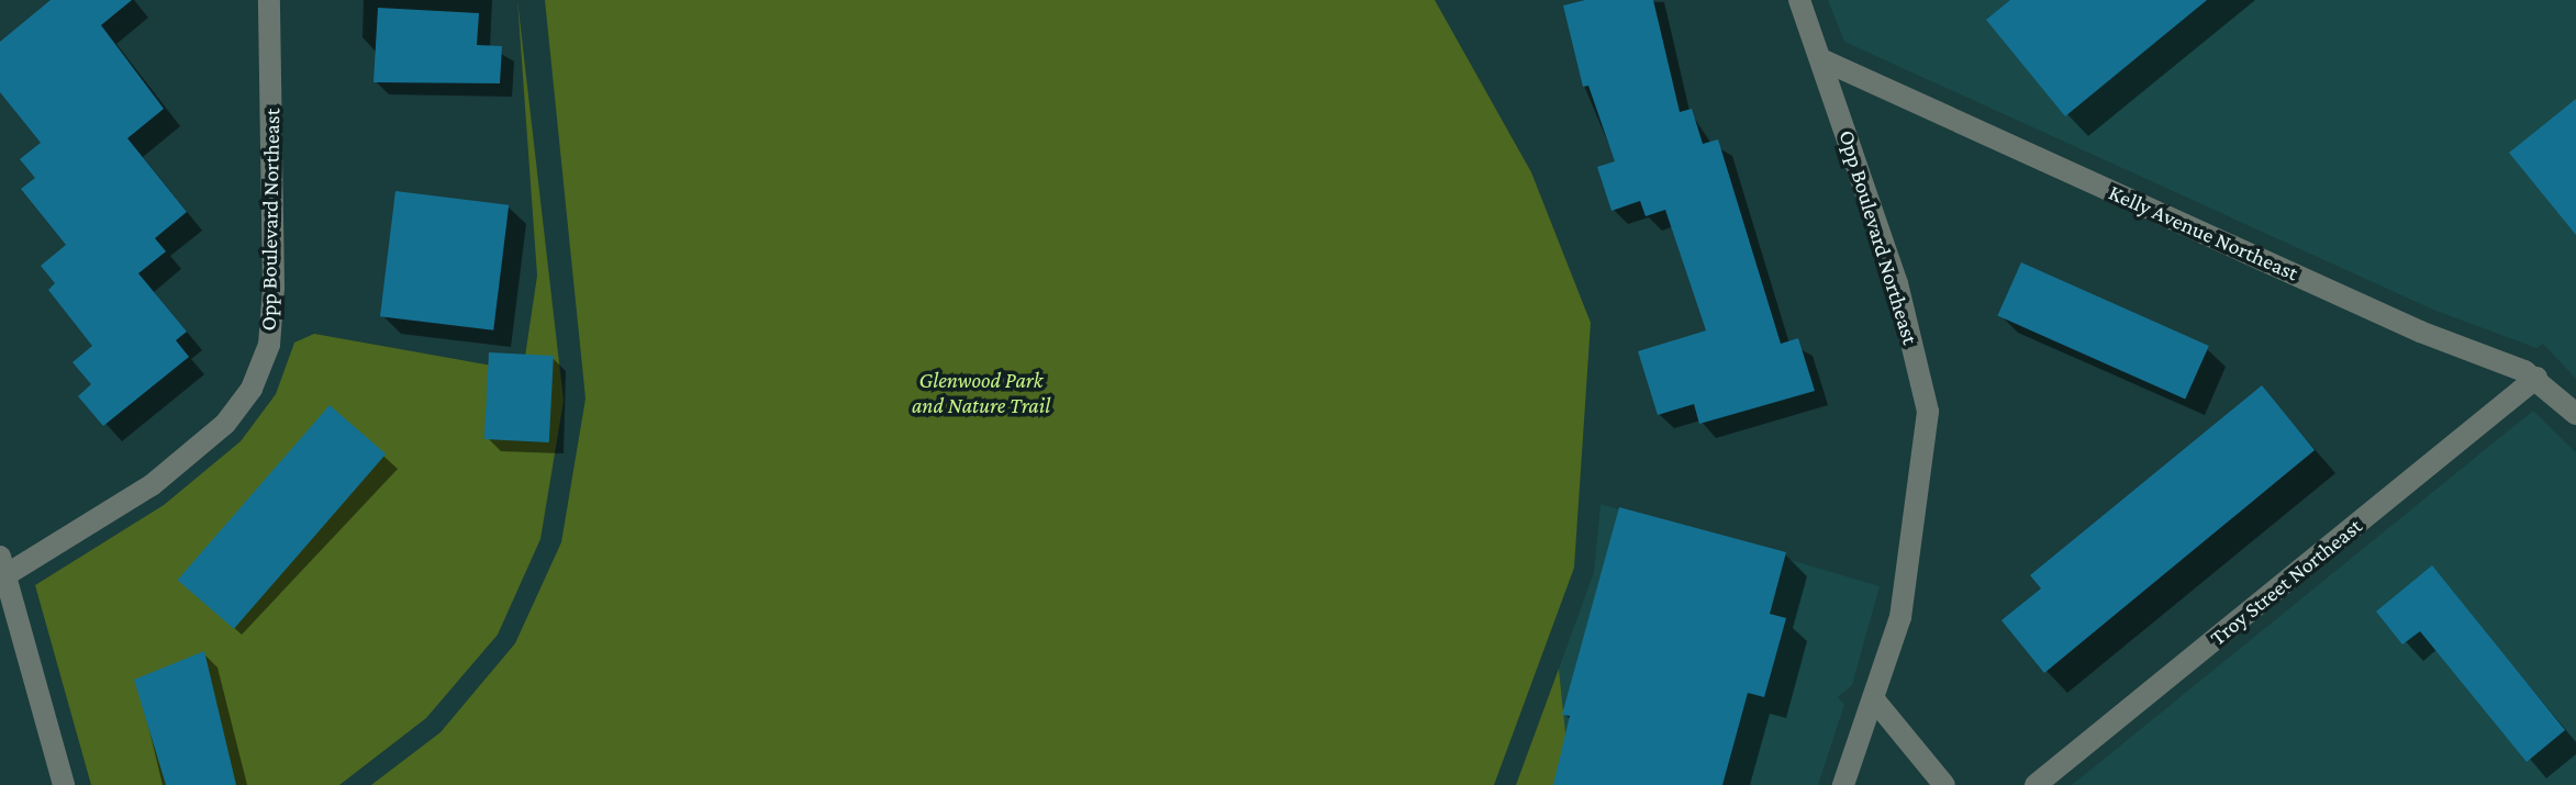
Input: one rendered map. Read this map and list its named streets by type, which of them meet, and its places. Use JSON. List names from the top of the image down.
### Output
{
  "streets": {
    "street": ["Opp Boulevard Northeast", "Kelly Avenue Northeast", "Troy Street Northeast"]
  },
  "crossings": [
    ["Opp Boulevard Northeast", "Kelly Avenue Northeast"],
    ["Kelly Avenue Northeast", "Troy Street Northeast"]
  ],
  "parks": ["Glenwood Park and Nature Trail"]
}
